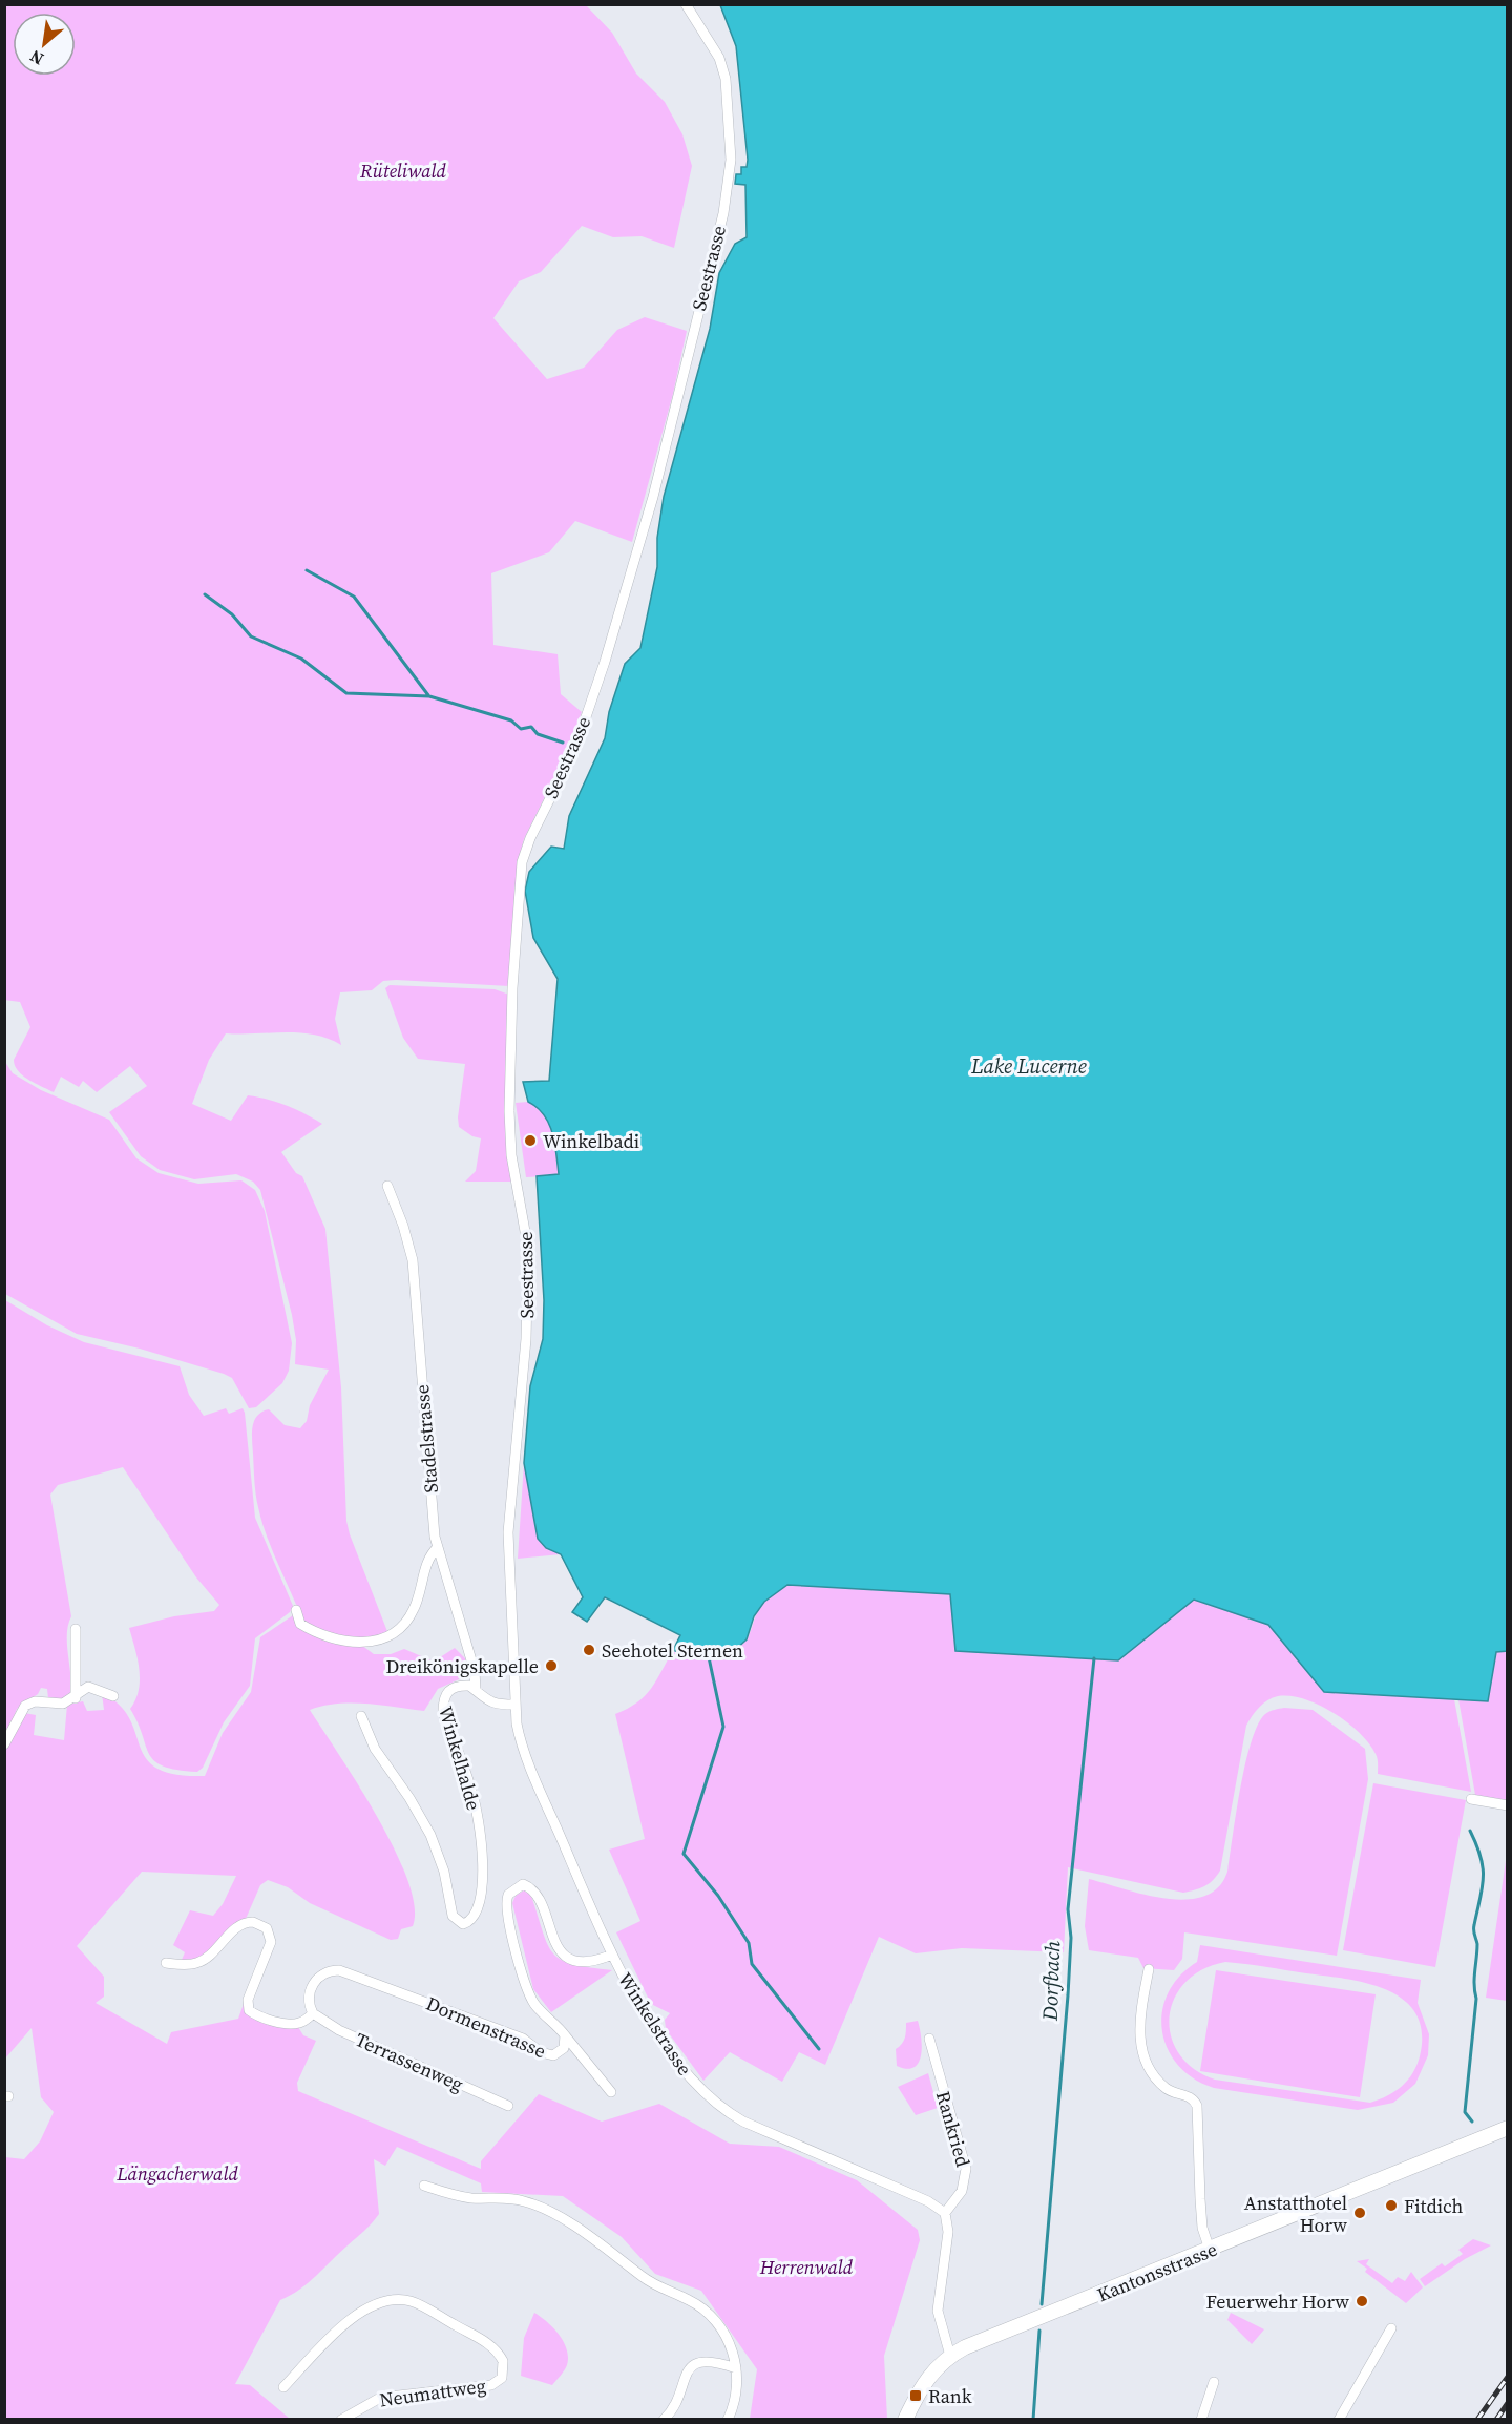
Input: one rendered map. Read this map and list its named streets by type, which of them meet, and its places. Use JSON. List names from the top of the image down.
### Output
{
  "streets": {
    "main road": ["Kantonsstrasse"],
    "street": [
      "Seestrasse",
      "Stadelstrasse",
      "Winkelhalde",
      "Winkelstrasse",
      "Dormenstrasse",
      "Terrassenweg",
      "Rankried",
      "Neumattweg"
    ]
  },
  "crossings": [
    ["Seestrasse", "Winkelhalde"],
    ["Seestrasse", "Winkelstrasse"],
    ["Stadelstrasse", "Winkelhalde"],
    ["Winkelhalde", "Winkelstrasse"],
    ["Winkelstrasse", "Dormenstrasse"],
    ["Winkelstrasse", "Rankried"],
    ["Dormenstrasse", "Terrassenweg"]
  ],
  "water": ["Lake Lucerne", "Dorfbach"],
  "parks": ["Rüteliwald", "Längacherwald", "Herrenwald"],
  "places": {
    "other": [
      "Winkelbadi",
      "Seehotel Sternen",
      "Dreikönigskapelle",
      "Fitdich",
      "Anstatthotel Horw",
      "Feuerwehr Horw"
    ],
    "transit": ["Rank"]
  },
  "north": "bottom left"
}
